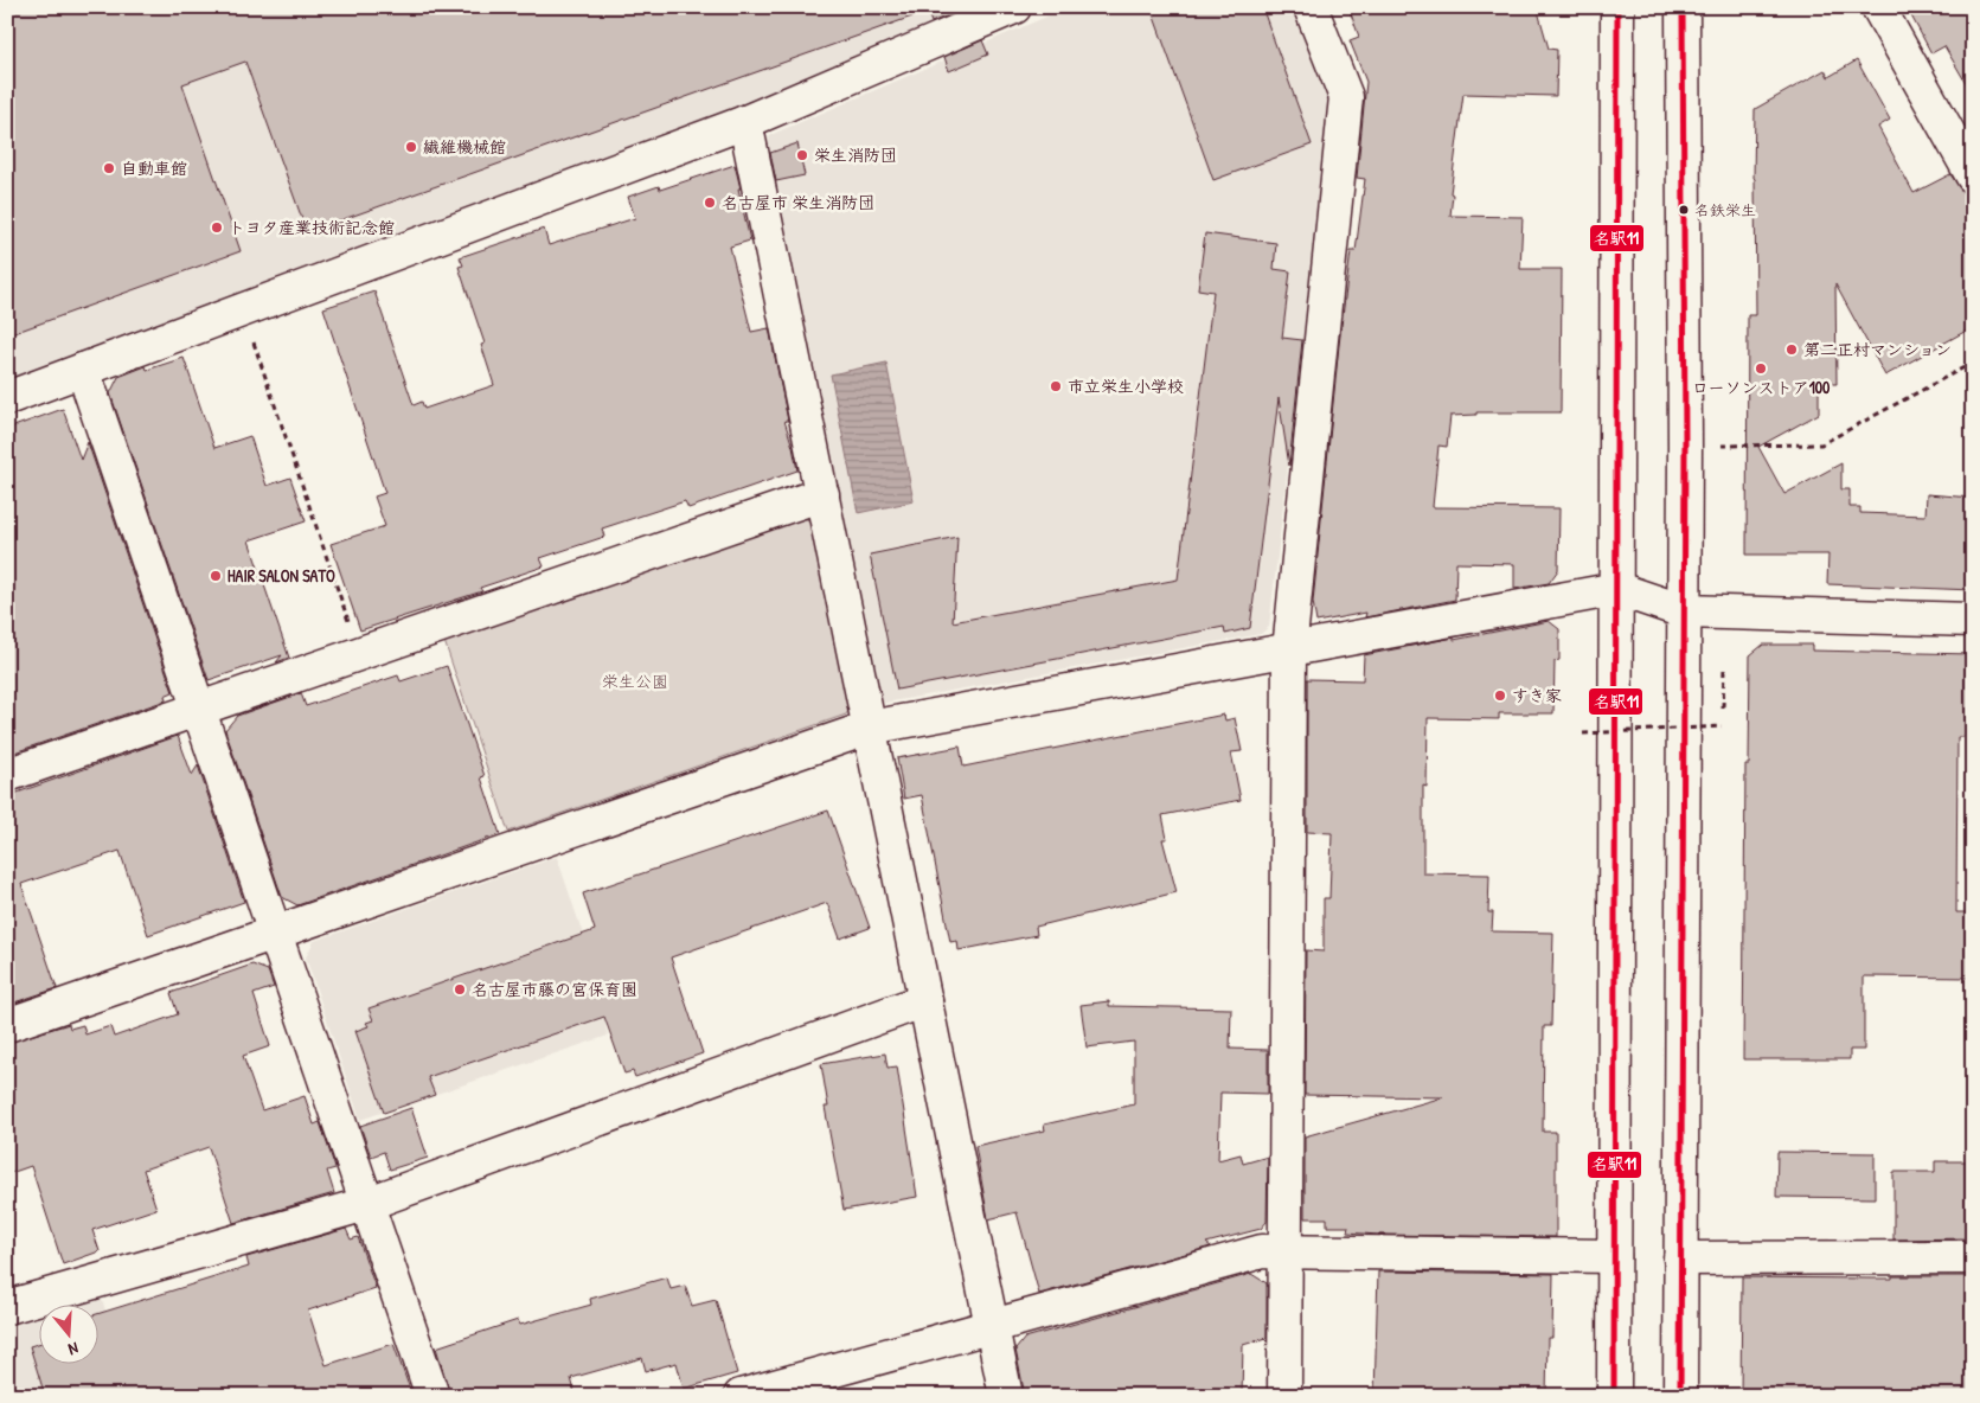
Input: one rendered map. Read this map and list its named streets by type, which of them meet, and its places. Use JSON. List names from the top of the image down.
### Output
{
  "parks": ["栄生公園"],
  "places": [
    "繊維機械館",
    "栄生消防団",
    "自動車館",
    "名古屋市 栄生消防団",
    "名鉄栄生",
    "トヨタ産業技術記念館",
    "第二正村マンション",
    "ローソンストア100",
    "市立栄生小学校",
    "HAIR SALON SATO",
    "すき家",
    "名古屋市藤の宮保育園"
  ],
  "lines": ["transit line 名駅11"],
  "north": "bottom"
}
